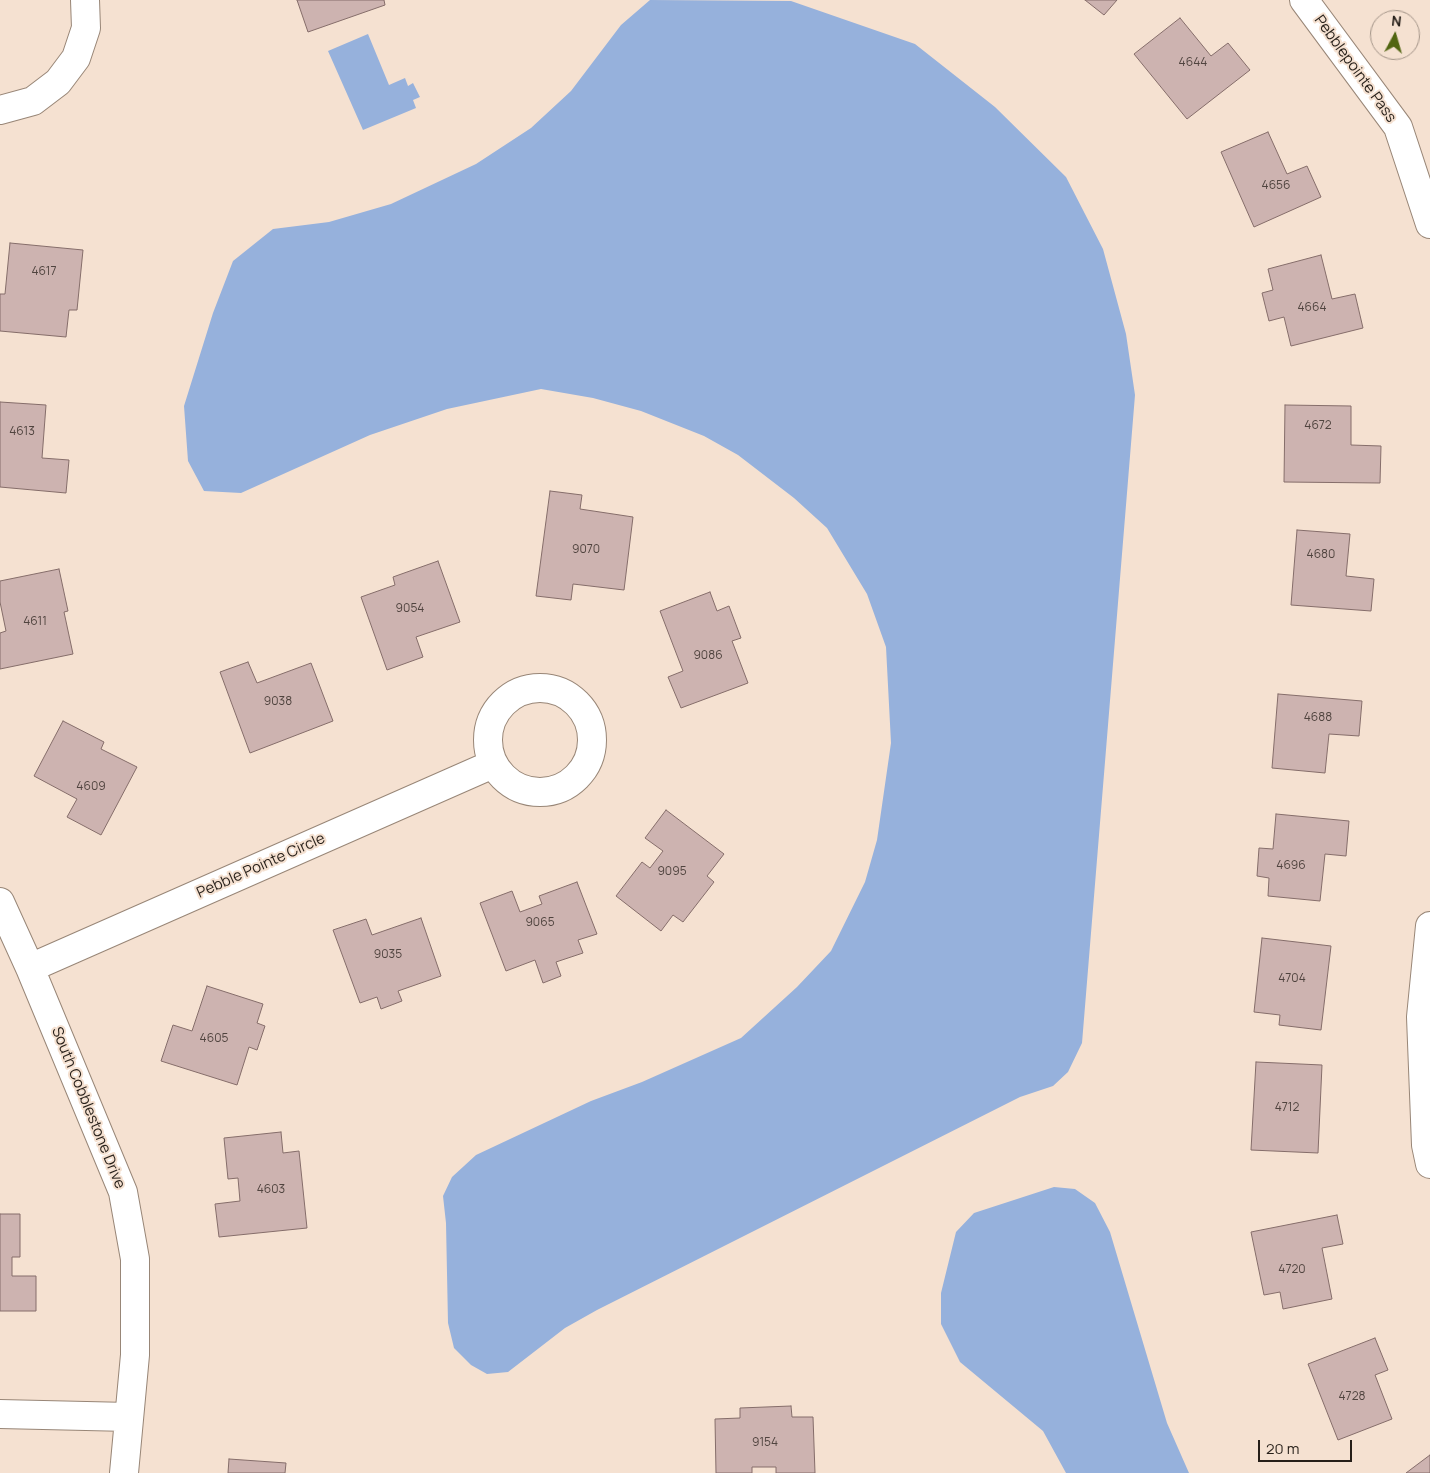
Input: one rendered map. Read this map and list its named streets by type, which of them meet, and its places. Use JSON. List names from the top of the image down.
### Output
{
  "streets": {
    "street": ["Pebblepointe Pass", "Pebble Pointe Circle", "South Cobblestone Drive"]
  },
  "crossings": [
    ["Pebble Pointe Circle", "South Cobblestone Drive"]
  ],
  "house_numbers": [
    "4644",
    "4656",
    "4617",
    "4664",
    "4672",
    "4613",
    "9070",
    "4680",
    "9054",
    "4611",
    "9086",
    "9038",
    "4688",
    "4609",
    "4696",
    "9095",
    "9065",
    "9035",
    "4704",
    "4605",
    "4712",
    "4603",
    "4720",
    "4728",
    "9154"
  ],
  "scale_bar": "20 m",
  "north": "top"
}
